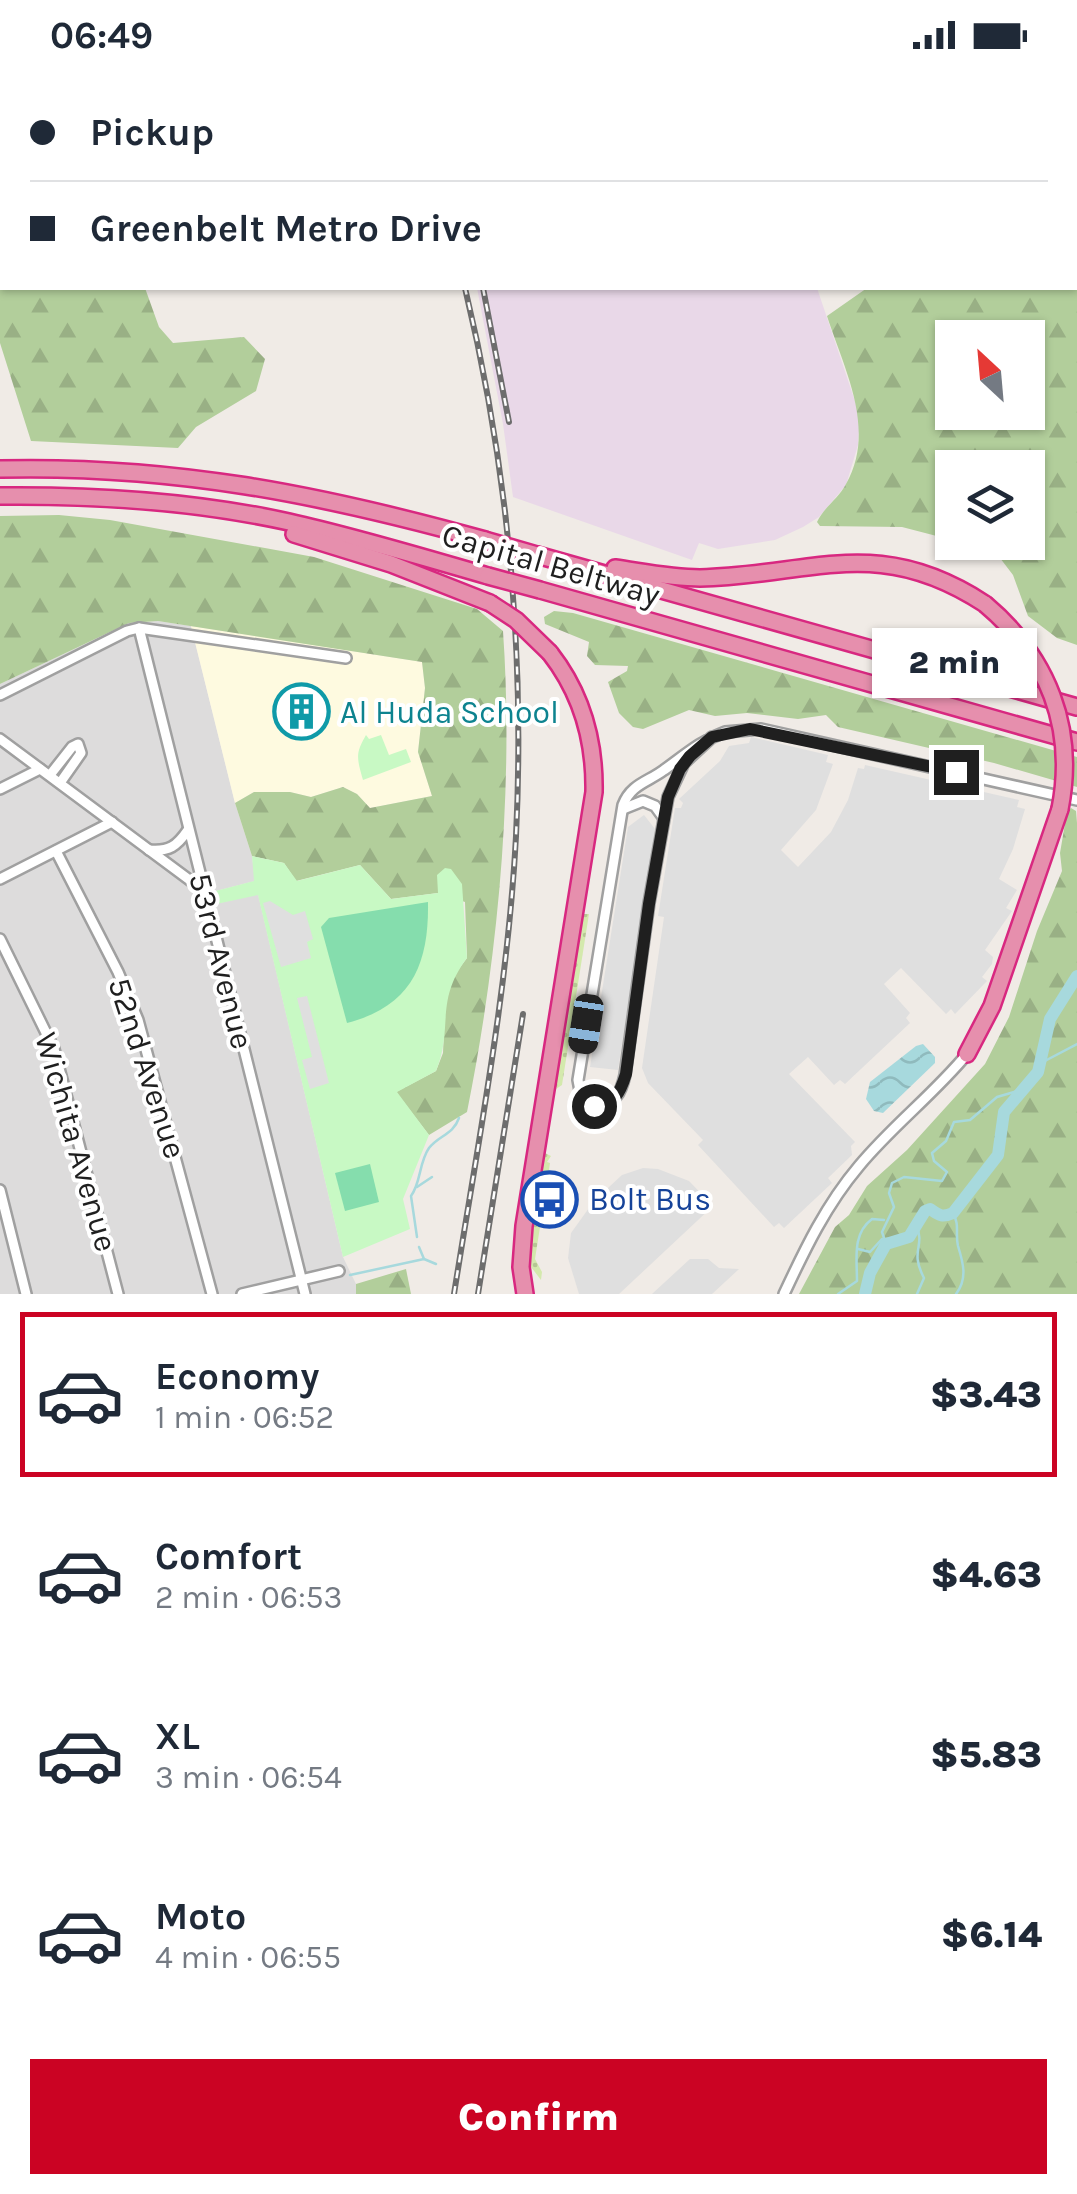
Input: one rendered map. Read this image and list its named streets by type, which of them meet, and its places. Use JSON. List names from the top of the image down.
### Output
{
  "streets": {
    "highway": ["Capital Beltway"],
    "street": ["53rd Avenue", "52nd Avenue", "Wichita Avenue"]
  },
  "places": {
    "building": ["Al Huda School"],
    "bus stop": ["Bolt Bus"]
  },
  "north": "top left",
  "page": {
    "status": "06:49",
    "banner": ["Pickup", "Greenbelt Metro Drive"],
    "bubble": "2 min",
    "list": [
      {
        "name": "Economy",
        "note": "1 min · 06:52",
        "value": "$3.43"
      },
      {
        "name": "Comfort",
        "note": "2 min · 06:53",
        "value": "$4.63"
      },
      {
        "name": "XL",
        "note": "3 min · 06:54",
        "value": "$5.83"
      },
      {
        "name": "Moto",
        "note": "4 min · 06:55",
        "value": "$6.14"
      }
    ],
    "buttons": "Confirm"
  }
}
